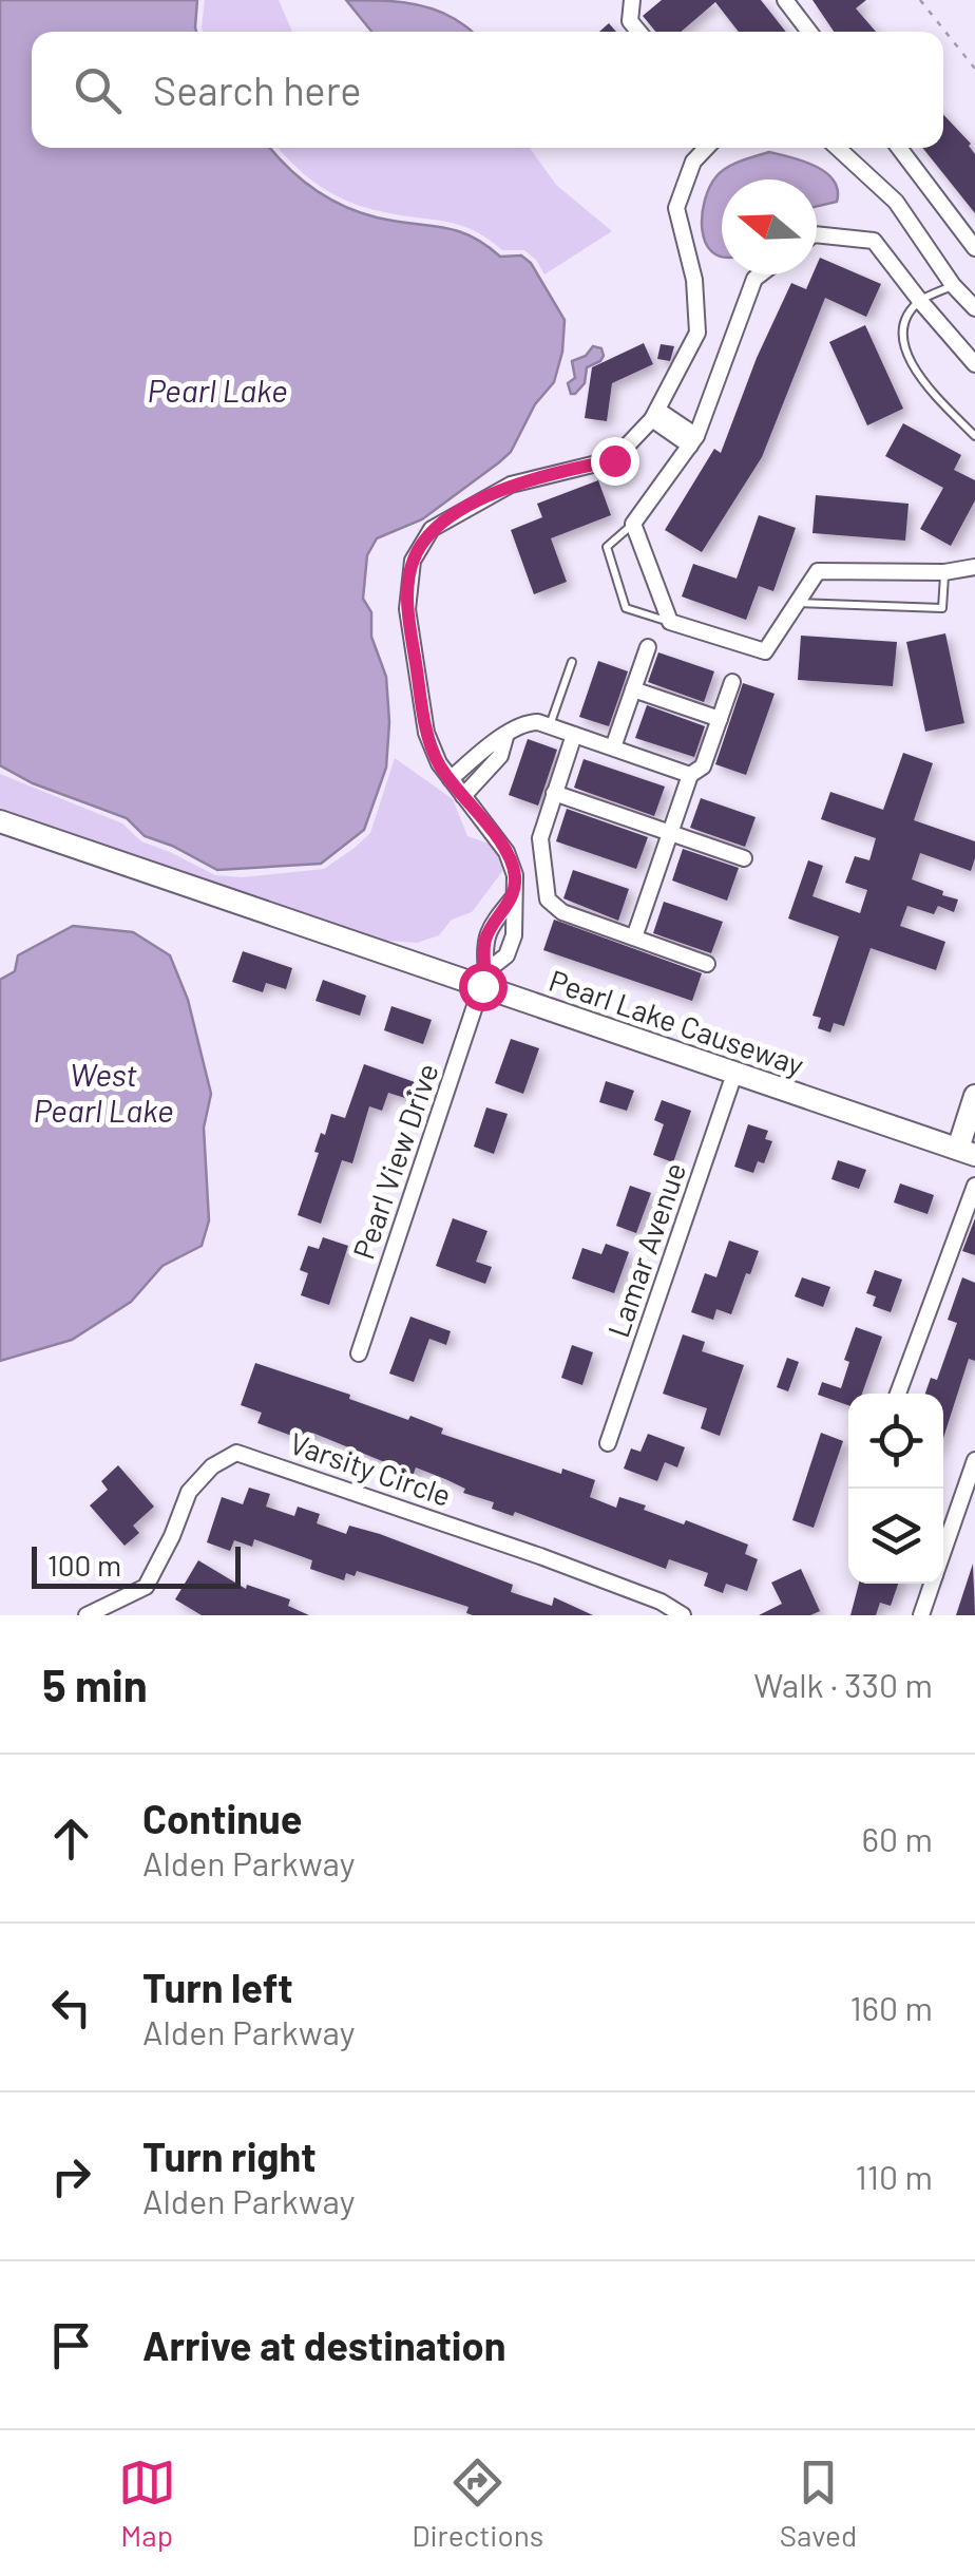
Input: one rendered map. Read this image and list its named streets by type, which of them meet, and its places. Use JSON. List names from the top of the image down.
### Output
{
  "streets": {
    "street": [
      "Pearl Lake Causeway",
      "Pearl View Drive",
      "Lamar Avenue",
      "Varsity Circle"
    ]
  },
  "crossings": [
    ["Pearl Lake Causeway", "Pearl View Drive"],
    ["Pearl Lake Causeway", "Lamar Avenue"]
  ],
  "water": ["Pearl Lake", "West Pearl Lake"],
  "scale_bar": "100 m",
  "north": "left",
  "page": {
    "search": "Search here",
    "scale": "100 m",
    "heading": ["5 min", "Walk · 330 m"],
    "list": [
      ["Continue", "Alden Parkway", "60 m"],
      ["Turn left", "Alden Parkway", "160 m"],
      ["Turn right", "Alden Parkway", "110 m"],
      "Arrive at destination"
    ],
    "nav": ["Map", "Directions", "Saved"]
  }
}
